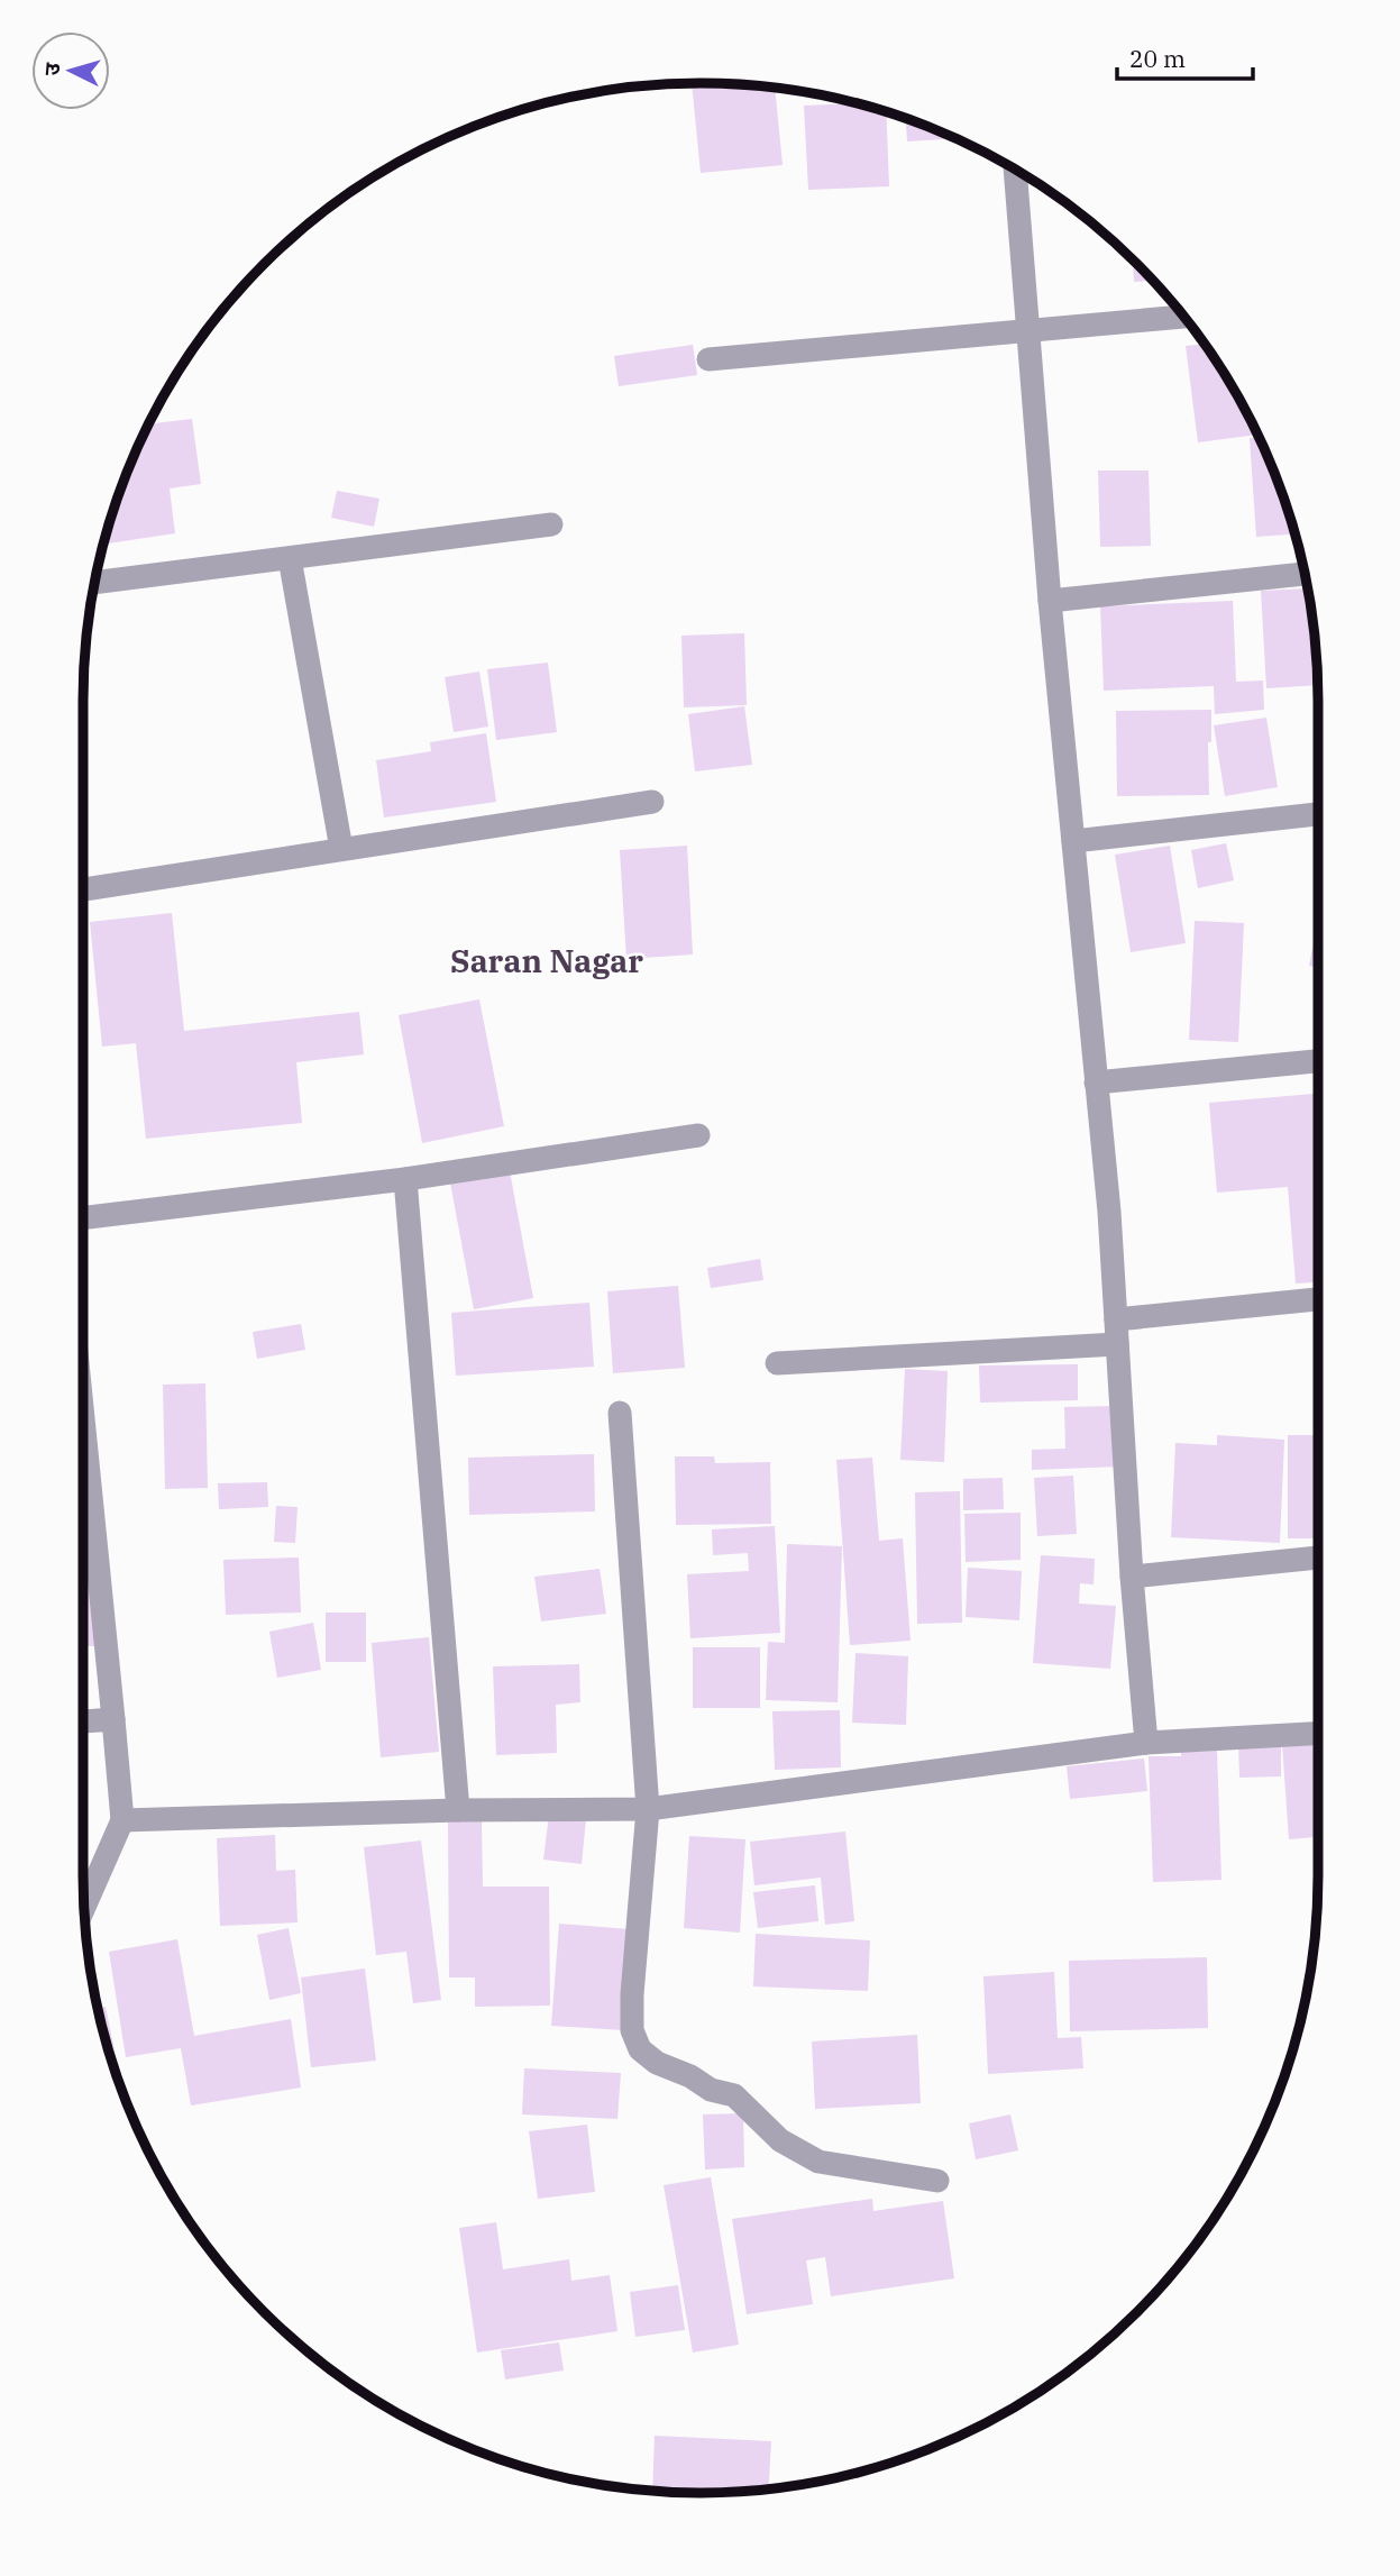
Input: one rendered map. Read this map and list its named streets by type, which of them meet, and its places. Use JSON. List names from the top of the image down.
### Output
{
  "districts": ["Saran Nagar"],
  "scale_bar": "20 m",
  "north": "left"
}
